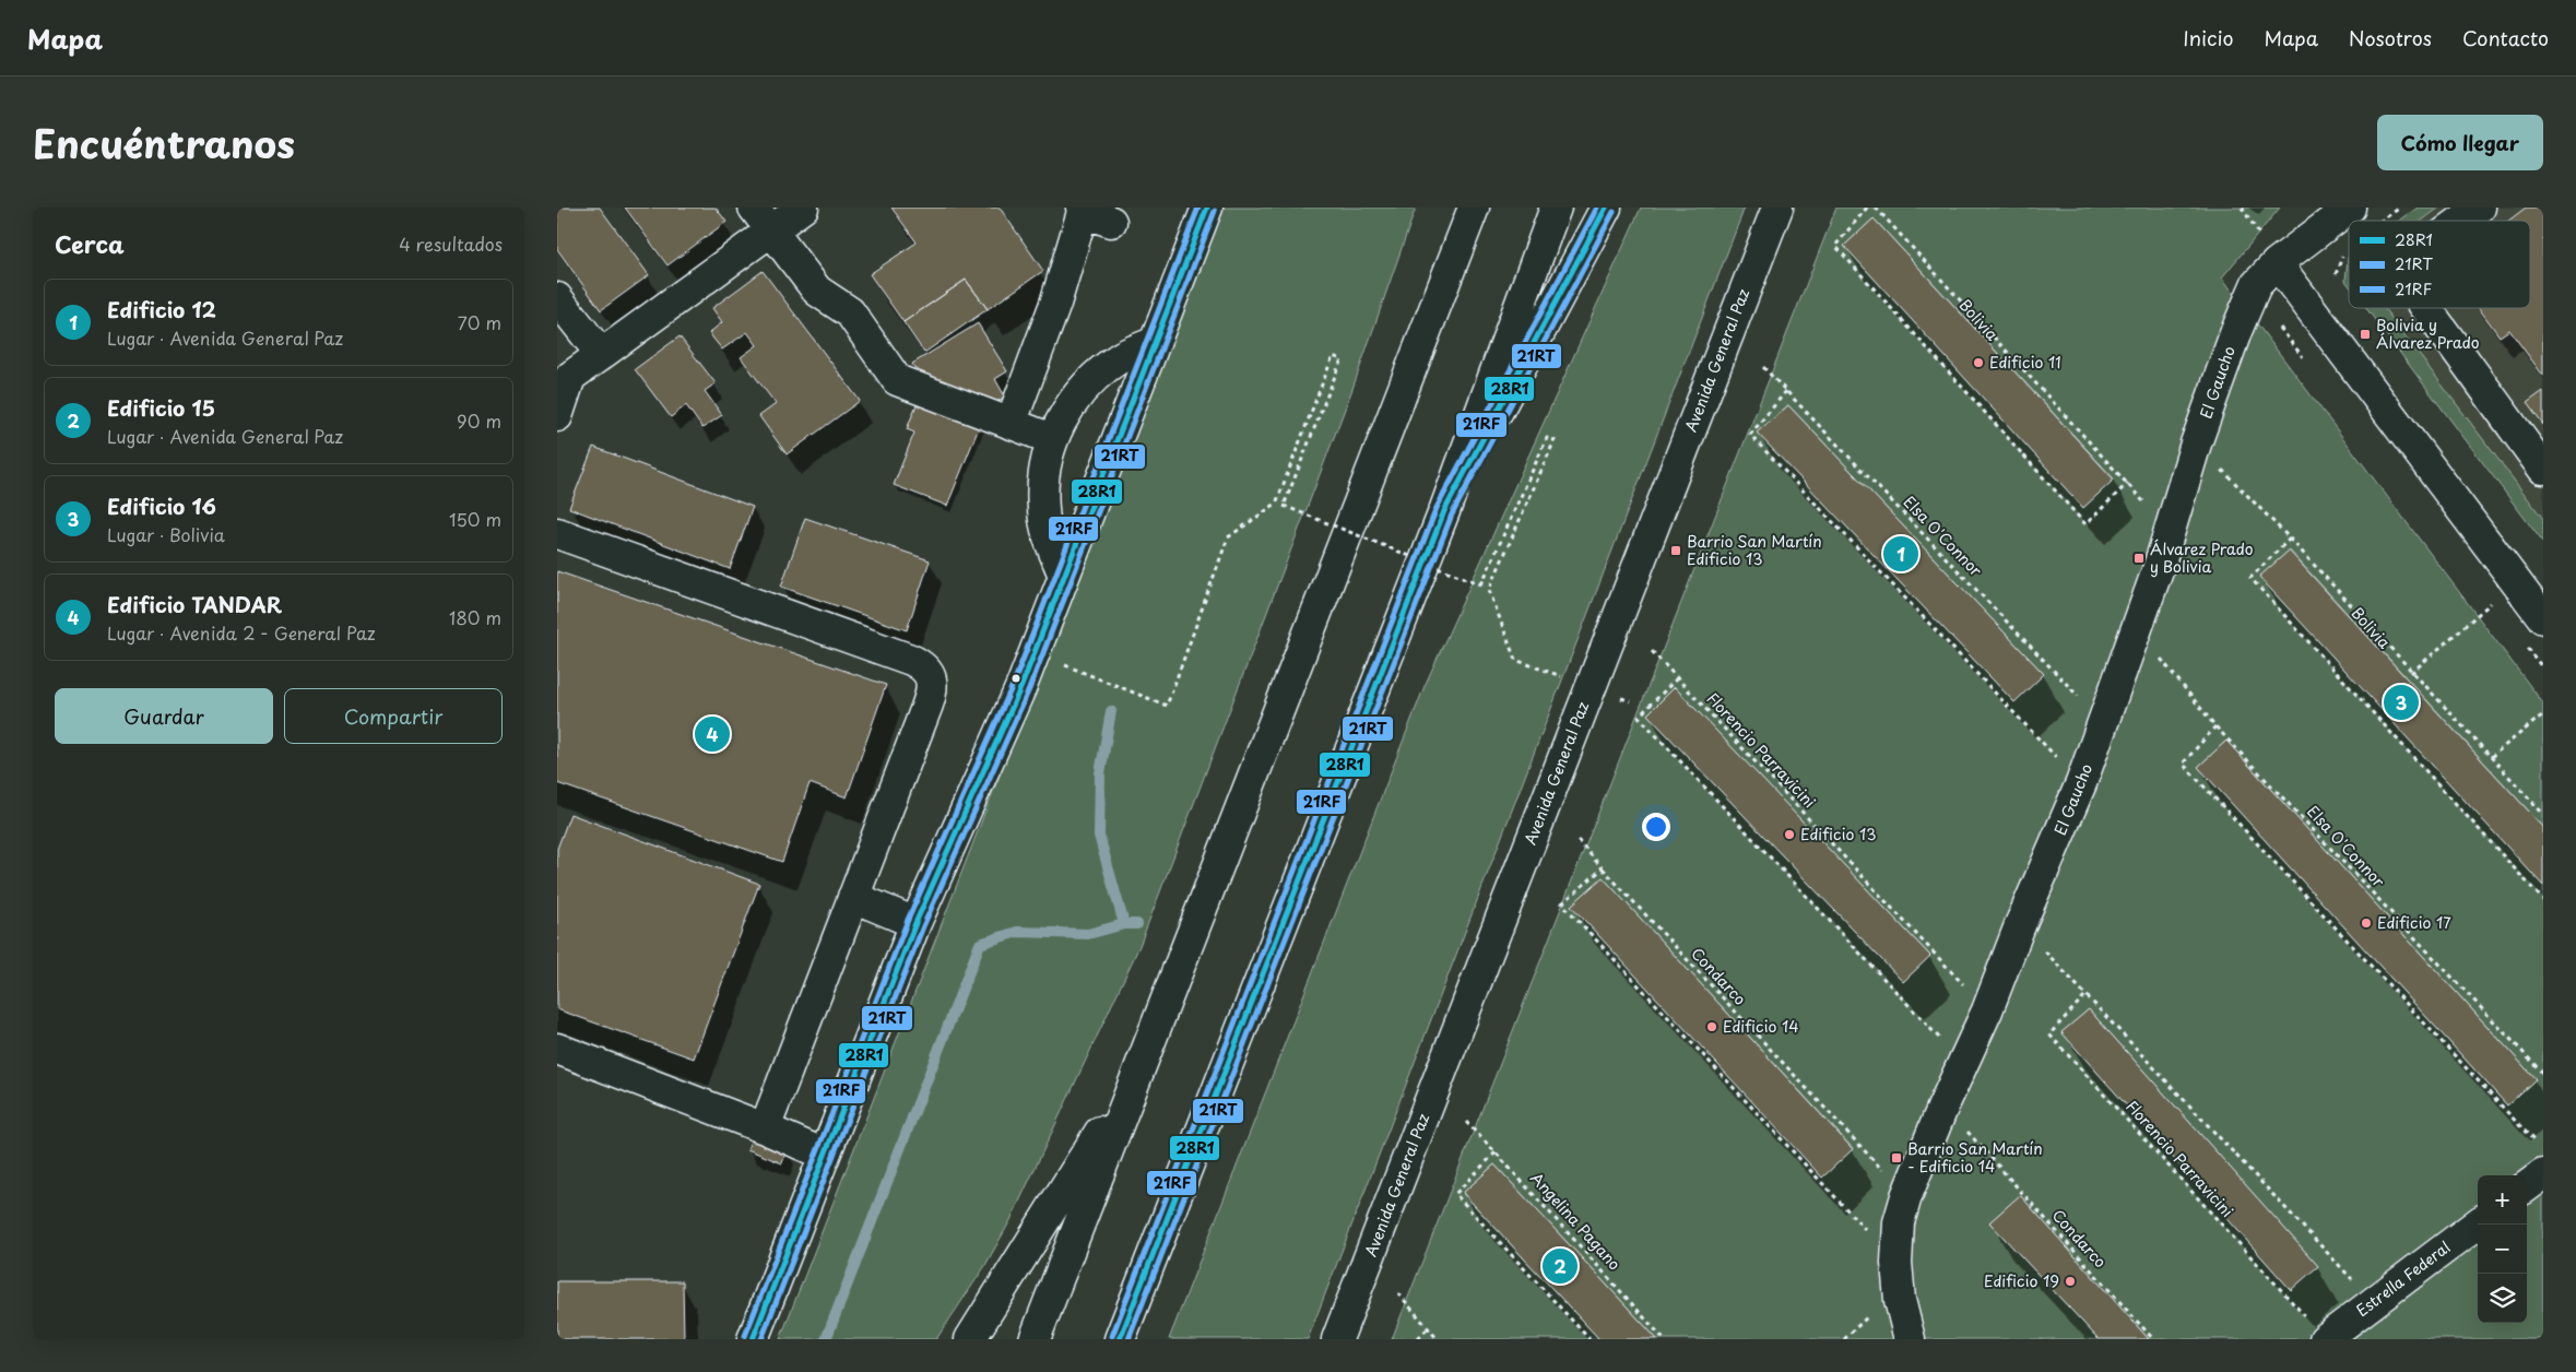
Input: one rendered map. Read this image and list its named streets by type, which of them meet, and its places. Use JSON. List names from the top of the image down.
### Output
{
  "streets": {
    "main road": ["Avenida General Paz", "El Gaucho", "Estrella Federal"],
    "path": [
      "Bolivia",
      "Elsa O'Connor",
      "Florencio Parravicini",
      "Condarco",
      "Angelina Pagano"
    ]
  },
  "crossings": [
    ["Bolivia", "El Gaucho"],
    ["El Gaucho", "Elsa O'Connor"],
    ["El Gaucho", "Florencio Parravicini"],
    ["El Gaucho", "Condarco"],
    ["Florencio Parravicini", "Estrella Federal"]
  ],
  "places": {
    "transit": [
      "Bolivia y Álvarez Prado",
      "Barrio San Martín Edificio 13",
      "Álvarez Prado y Bolivia",
      "Barrio San Martín - Edificio 14"
    ],
    "other": [
      "Edificio 11",
      "Edificio 13",
      "Edificio 17",
      "Edificio 14",
      "Edificio 19"
    ]
  },
  "lines": ["transit line 28R1", "transit line 21RF", "transit line 21RT"],
  "legend": ["28R1", "21RT", "21RF"],
  "page": {
    "header": "Mapa",
    "nav": [
      "Inicio",
      "Mapa",
      "Nosotros",
      "Contacto"
    ],
    "title": "Encuéntranos",
    "buttons": [
      "Cómo llegar",
      ["Guardar", "Compartir"]
    ],
    "heading": ["Cerca", "4 resultados"],
    "list": [
      {
        "mark": "1",
        "name": "Edificio 12",
        "note": "Lugar · Avenida General Paz",
        "value": "70 m"
      },
      {
        "mark": "2",
        "name": "Edificio 15",
        "note": "Lugar · Avenida General Paz",
        "value": "90 m"
      },
      {
        "mark": "3",
        "name": "Edificio 16",
        "note": "Lugar · Bolivia",
        "value": "150 m"
      },
      {
        "mark": "4",
        "name": "Edificio TANDAR",
        "note": "Lugar · Avenida 2 - General Paz",
        "value": "180 m"
      }
    ],
    "pins": [
      "1",
      "3",
      "4",
      "2"
    ],
    "map_buttons": ["+", "−"]
  }
}
